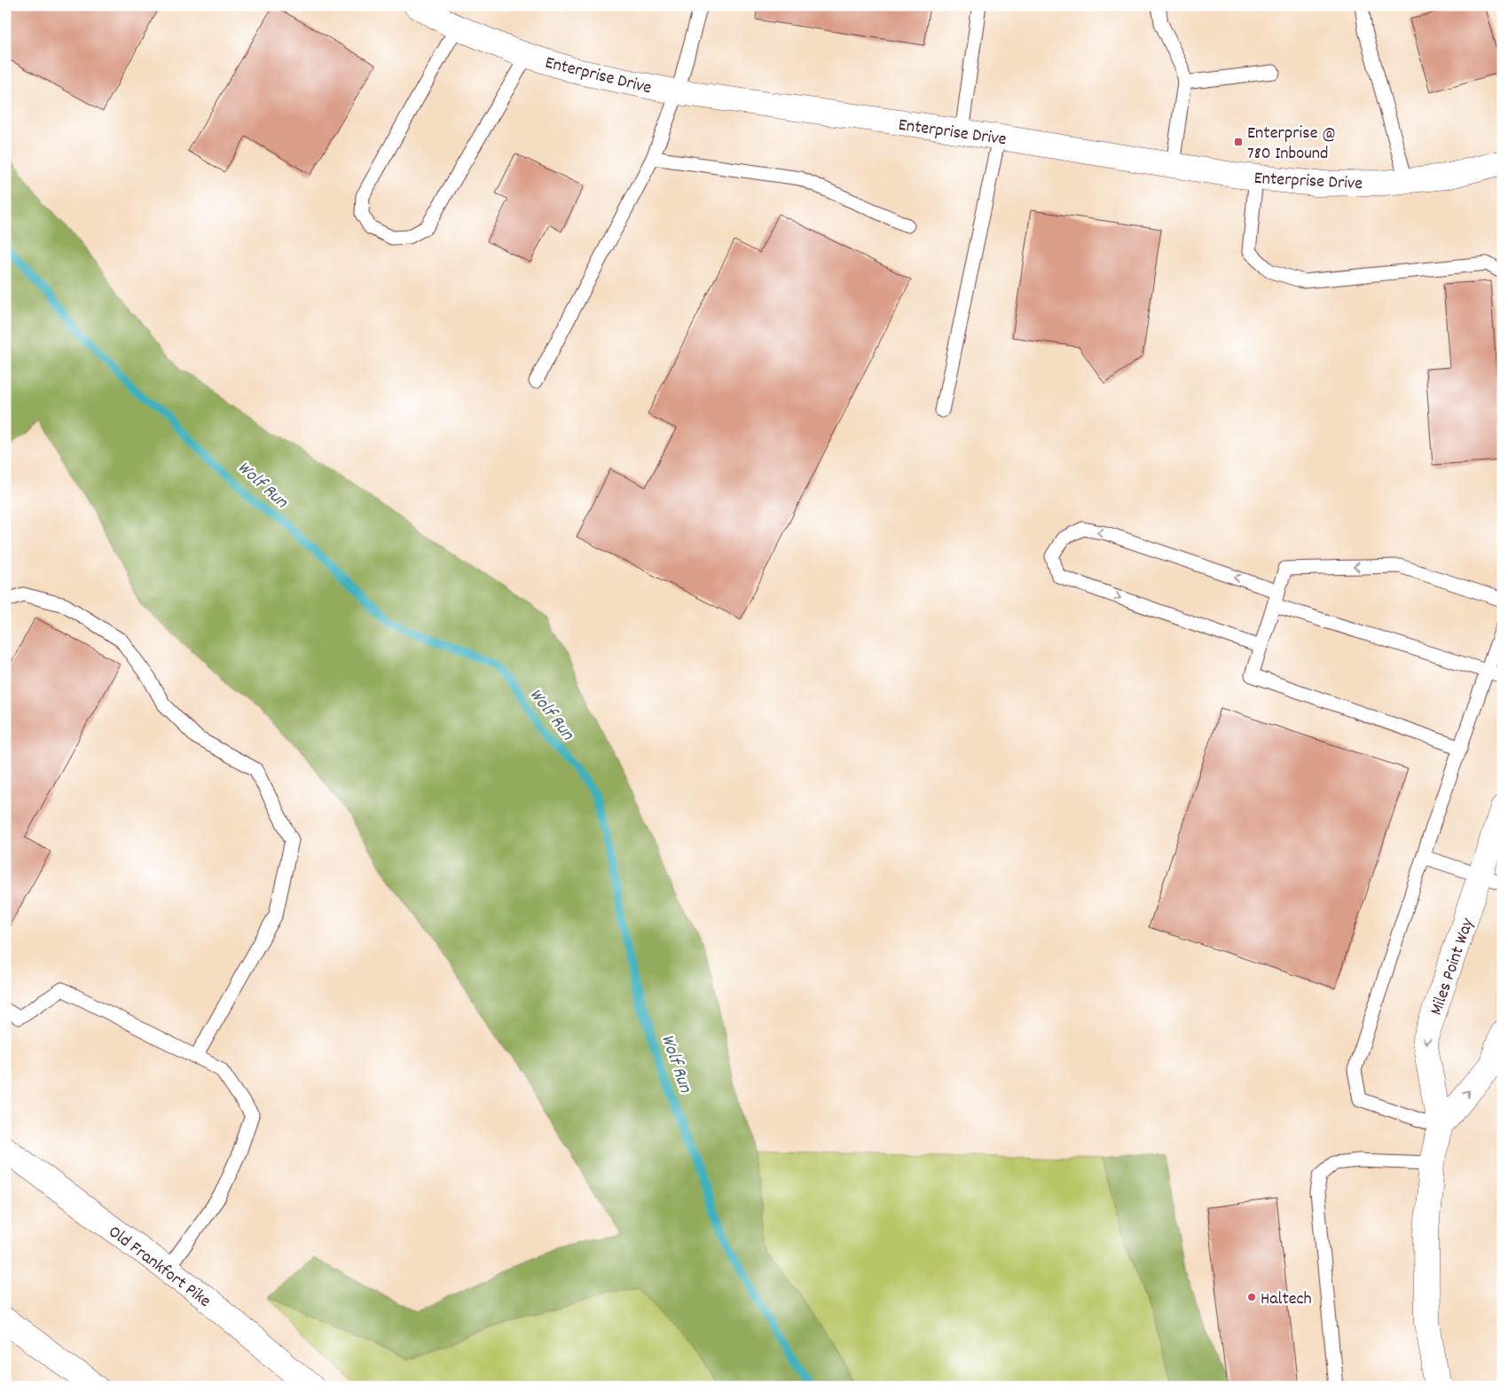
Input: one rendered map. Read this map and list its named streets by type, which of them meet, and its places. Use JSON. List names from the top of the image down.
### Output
{
  "streets": {
    "street": ["Enterprise Drive", "Miles Point Way", "Old Frankfort Pike"]
  },
  "water": ["Wolf Run"],
  "places": {
    "transit": ["Enterprise @ 780 Inbound"],
    "other": ["Haltech"]
  }
}
